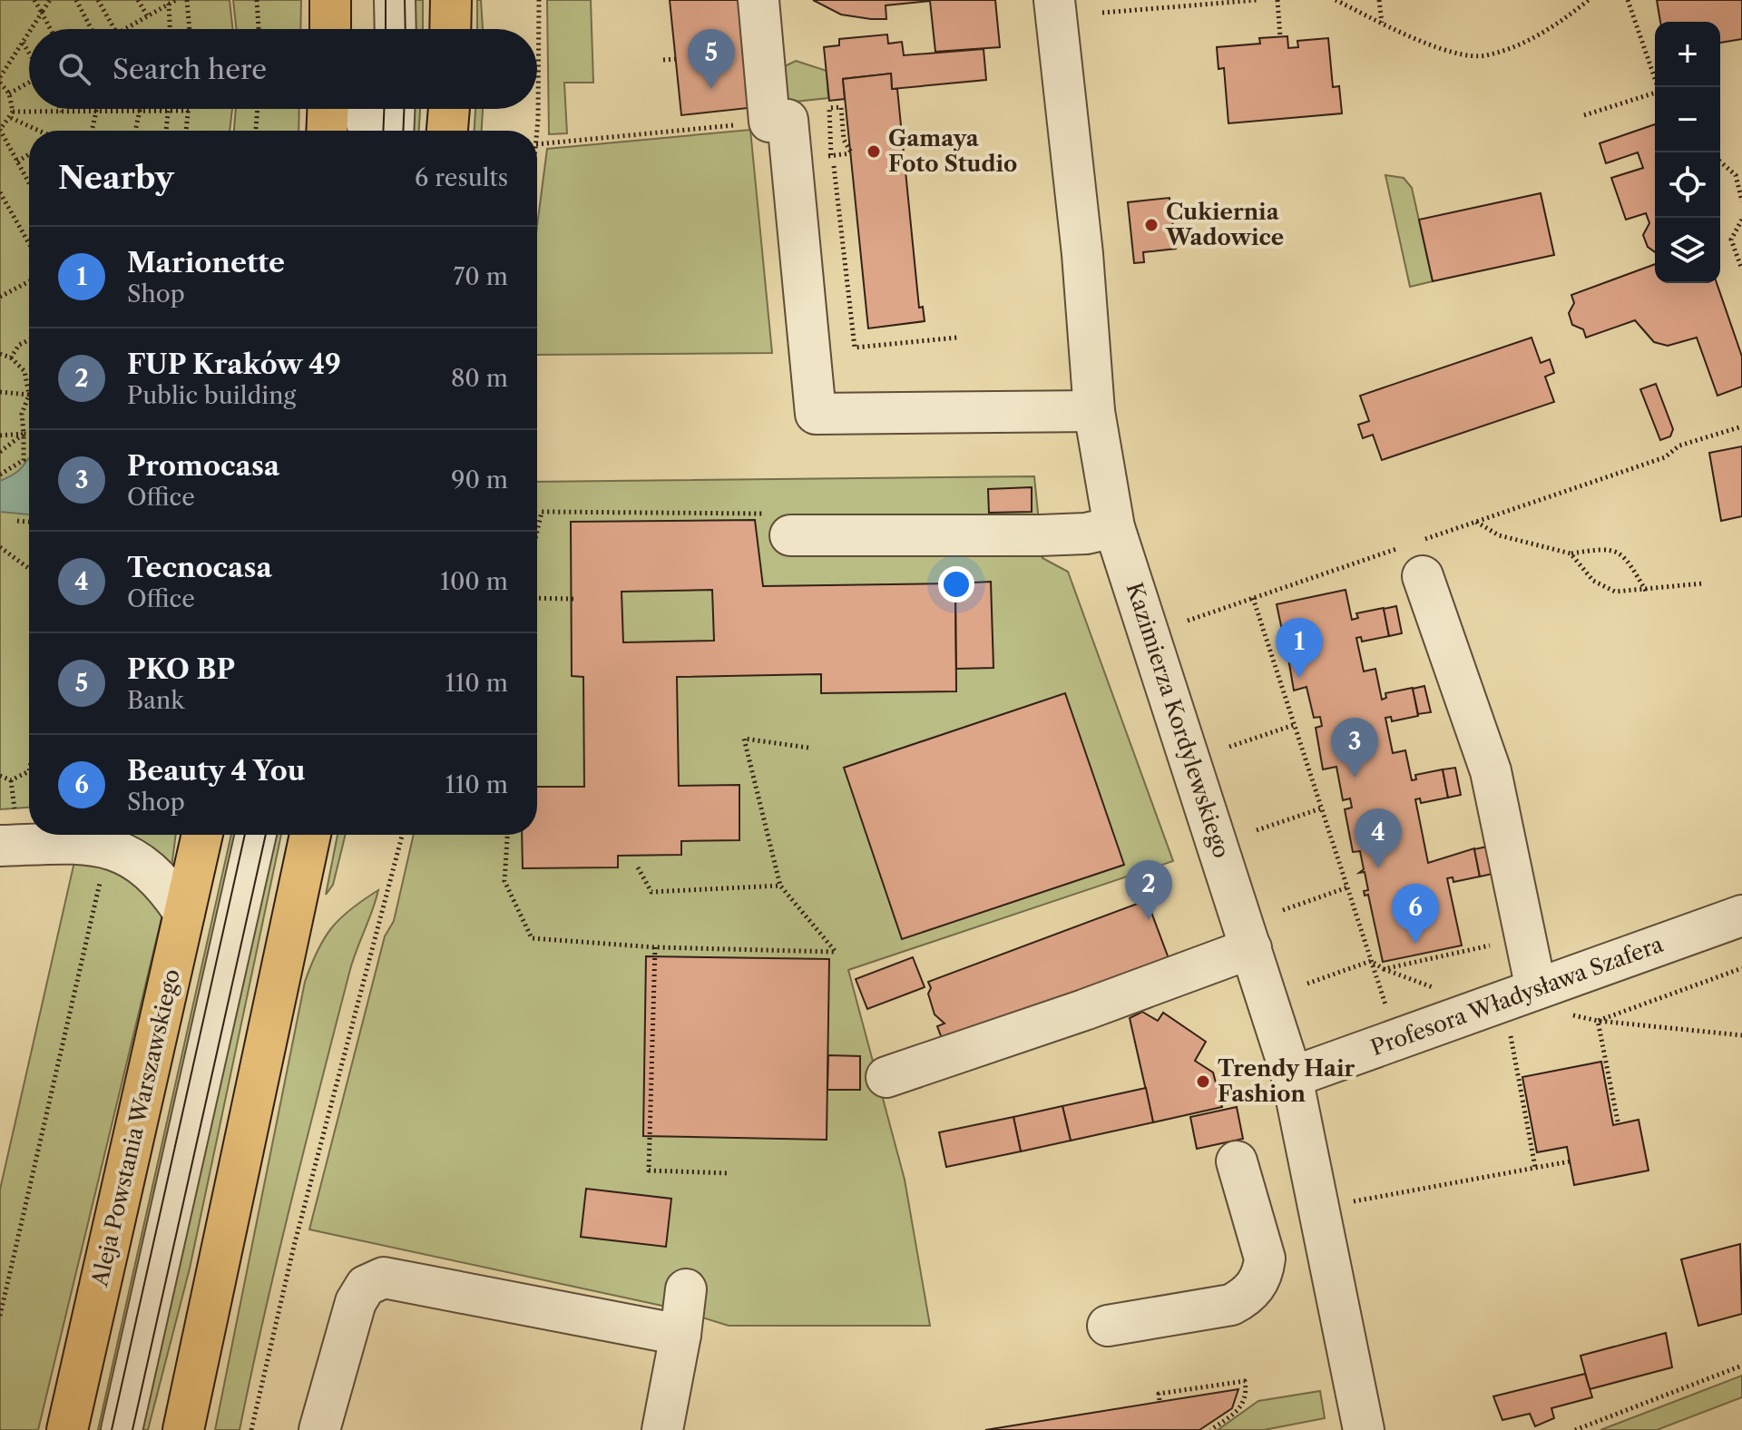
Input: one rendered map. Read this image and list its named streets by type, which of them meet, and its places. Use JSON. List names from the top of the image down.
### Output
{
  "streets": {
    "main road": ["Aleja Powstania Warszawskiego"],
    "street": ["Kazimierza Kordylewskiego", "Profesora Władysława Szafera"]
  },
  "crossings": [
    ["Kazimierza Kordylewskiego", "Profesora Władysława Szafera"]
  ],
  "places": ["Gamaya Foto Studio", "Cukiernia Wadowice", "Trendy Hair Fashion"],
  "page": {
    "map_buttons": ["+", "−"],
    "pins": [
      "5",
      "1",
      "3",
      "4",
      "2",
      "6"
    ],
    "search": "Search here",
    "heading": ["Nearby", "6 results"],
    "list": [
      {
        "mark": "1",
        "name": "Marionette",
        "note": "Shop",
        "value": "70 m"
      },
      {
        "mark": "2",
        "name": "FUP Kraków 49",
        "note": "Public building",
        "value": "80 m"
      },
      {
        "mark": "3",
        "name": "Promocasa",
        "note": "Office",
        "value": "90 m"
      },
      {
        "mark": "4",
        "name": "Tecnocasa",
        "note": "Office",
        "value": "100 m"
      },
      {
        "mark": "5",
        "name": "PKO BP",
        "note": "Bank",
        "value": "110 m"
      },
      {
        "mark": "6",
        "name": "Beauty 4 You",
        "note": "Shop",
        "value": "110 m"
      }
    ]
  }
}
